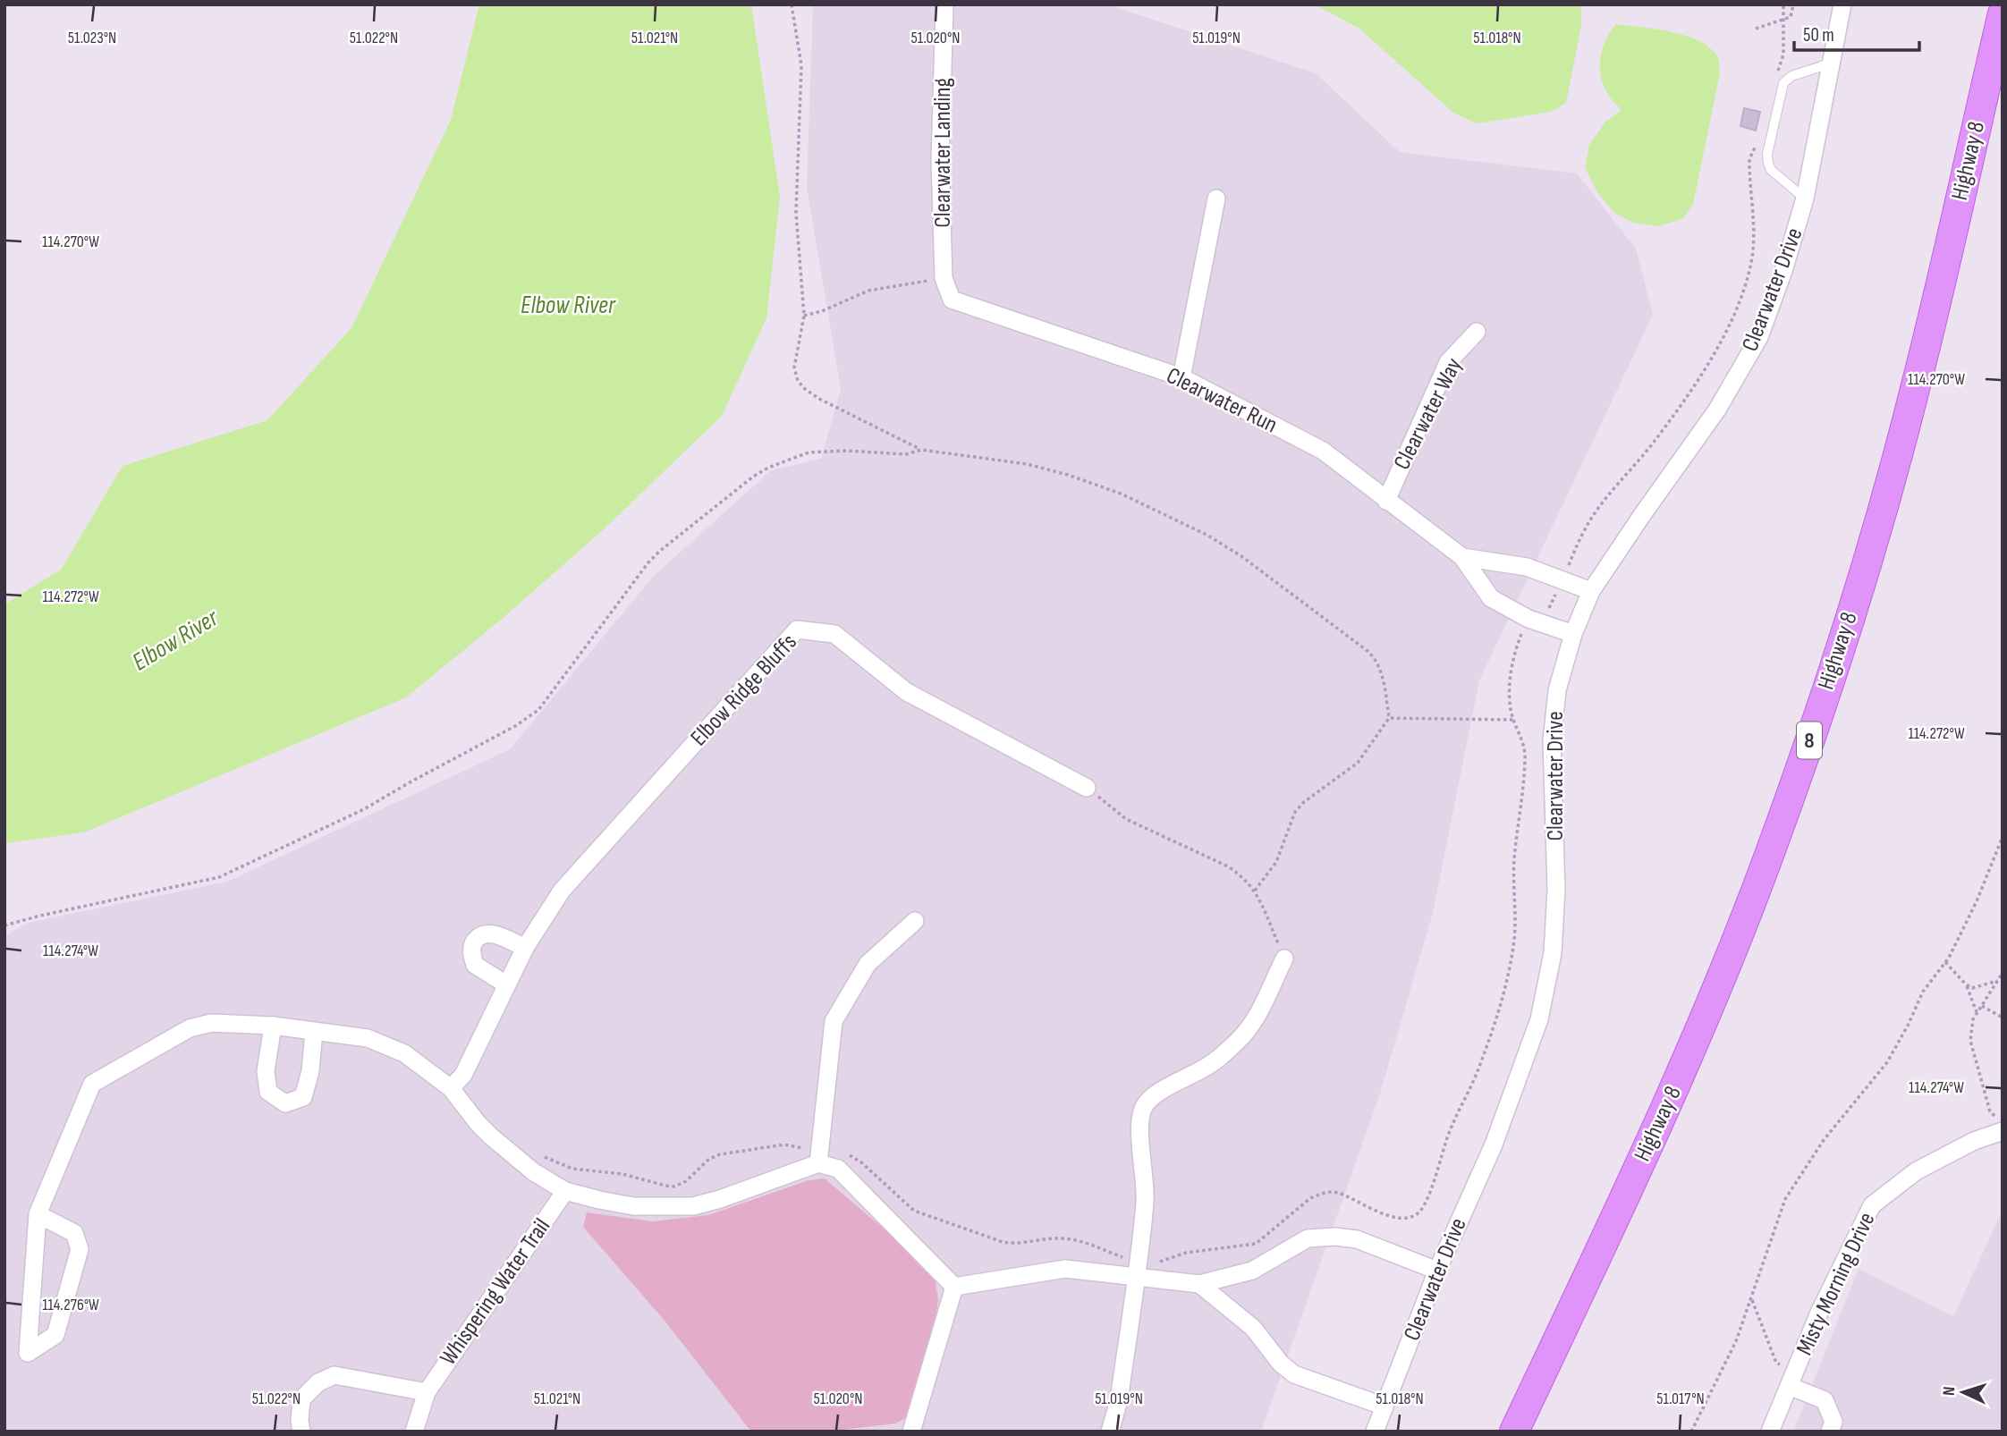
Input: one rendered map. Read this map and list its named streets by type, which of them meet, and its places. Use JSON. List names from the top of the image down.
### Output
{
  "streets": {
    "main road": ["Highway 8", "8"],
    "street": [
      "Clearwater Landing",
      "Clearwater Drive",
      "Clearwater Run",
      "Clearwater Way",
      "Elbow Ridge Bluffs",
      "Misty Morning Drive",
      "Whispering Water Trail"
    ]
  },
  "crossings": [
    ["Clearwater Landing", "Clearwater Run"],
    ["Clearwater Drive", "Clearwater Run"],
    ["Clearwater Run", "Clearwater Way"]
  ],
  "water": ["Elbow River"],
  "scale_bar": "50 m",
  "north": "left",
  "coordinates": [
    "51.023°N",
    "51.022°N",
    "51.021°N",
    "51.020°N",
    "51.019°N",
    "51.018°N",
    "114.270°W",
    "114.272°W",
    "114.274°W",
    "114.276°W",
    "51.017°N"
  ]
}
